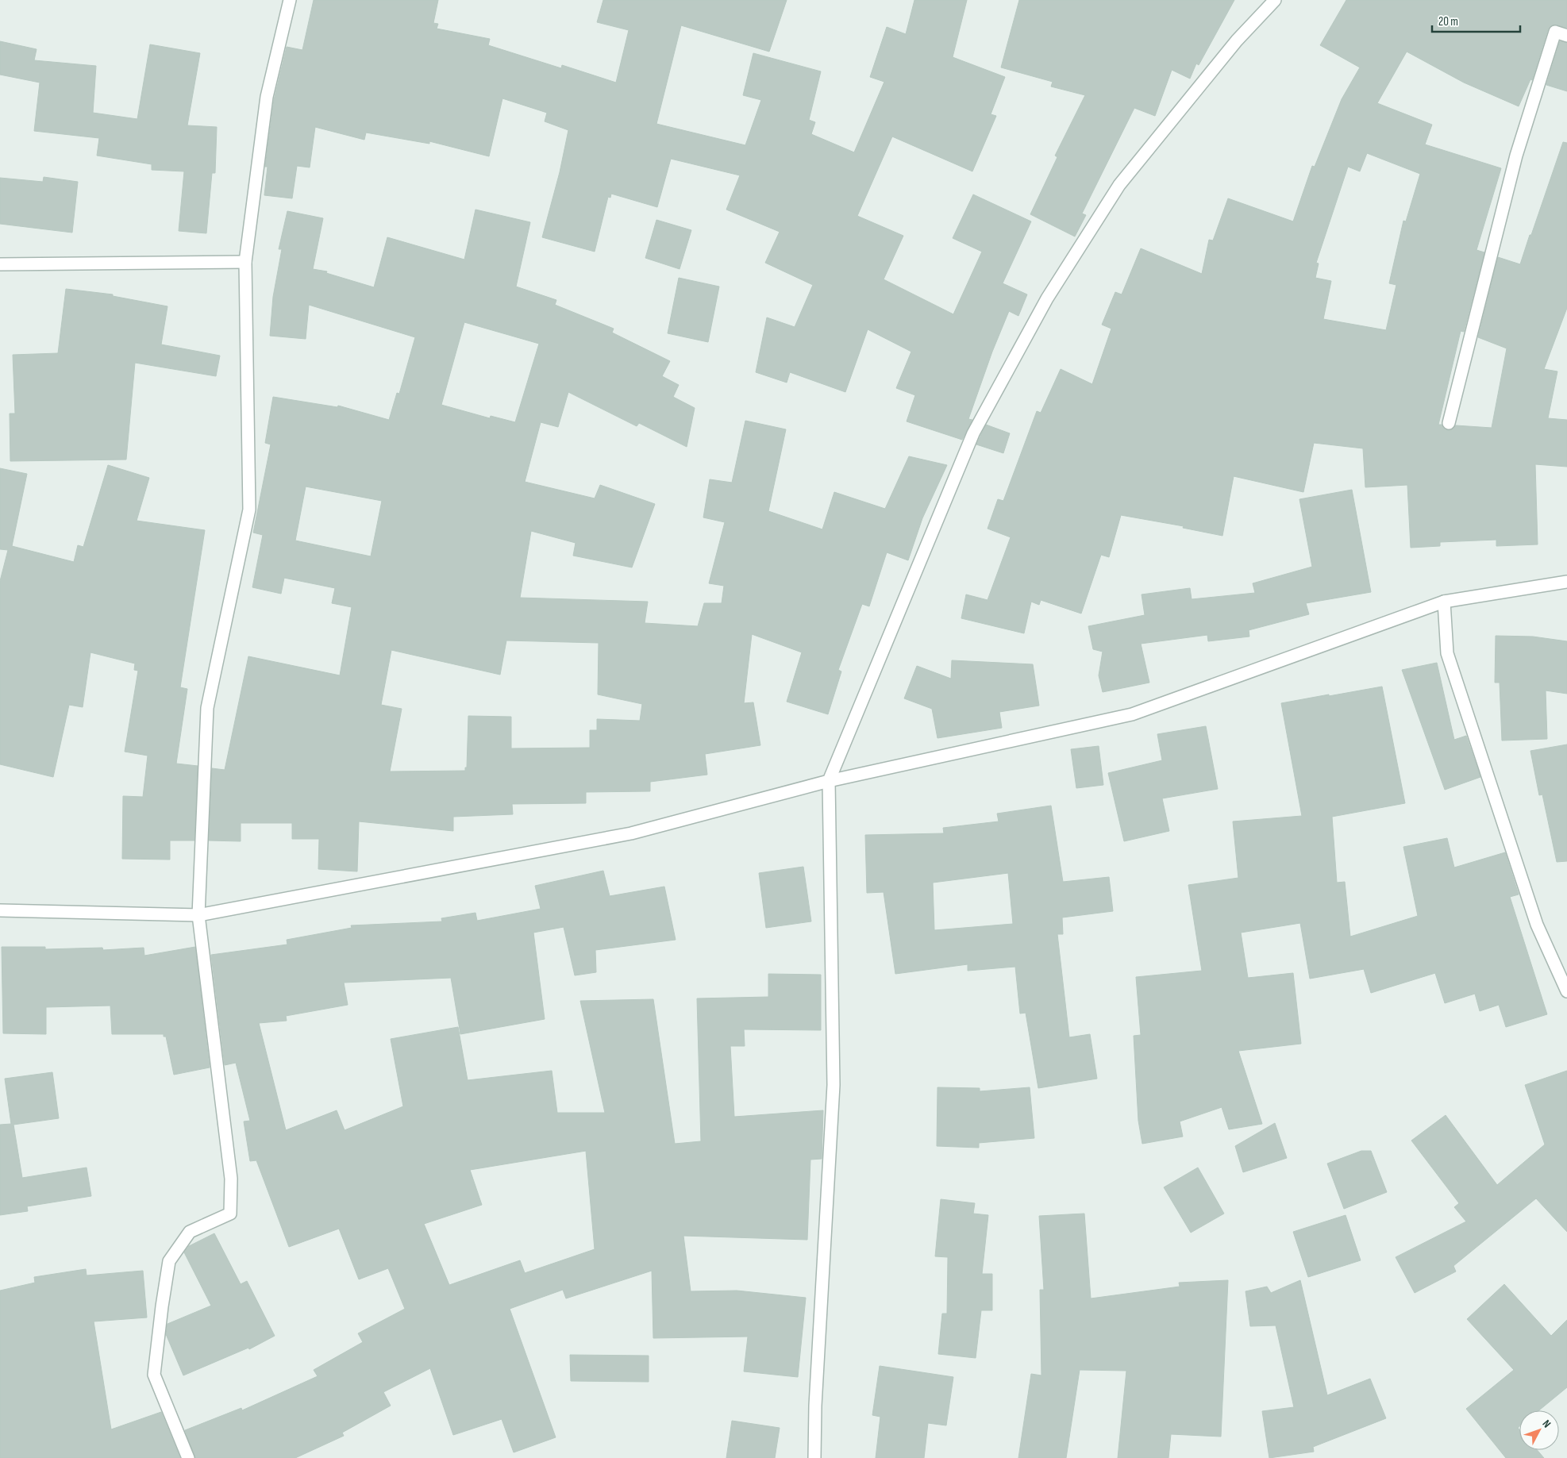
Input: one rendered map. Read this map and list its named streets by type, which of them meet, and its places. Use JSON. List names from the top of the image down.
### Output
{
  "scale_bar": "20 m",
  "north": "top right"
}
